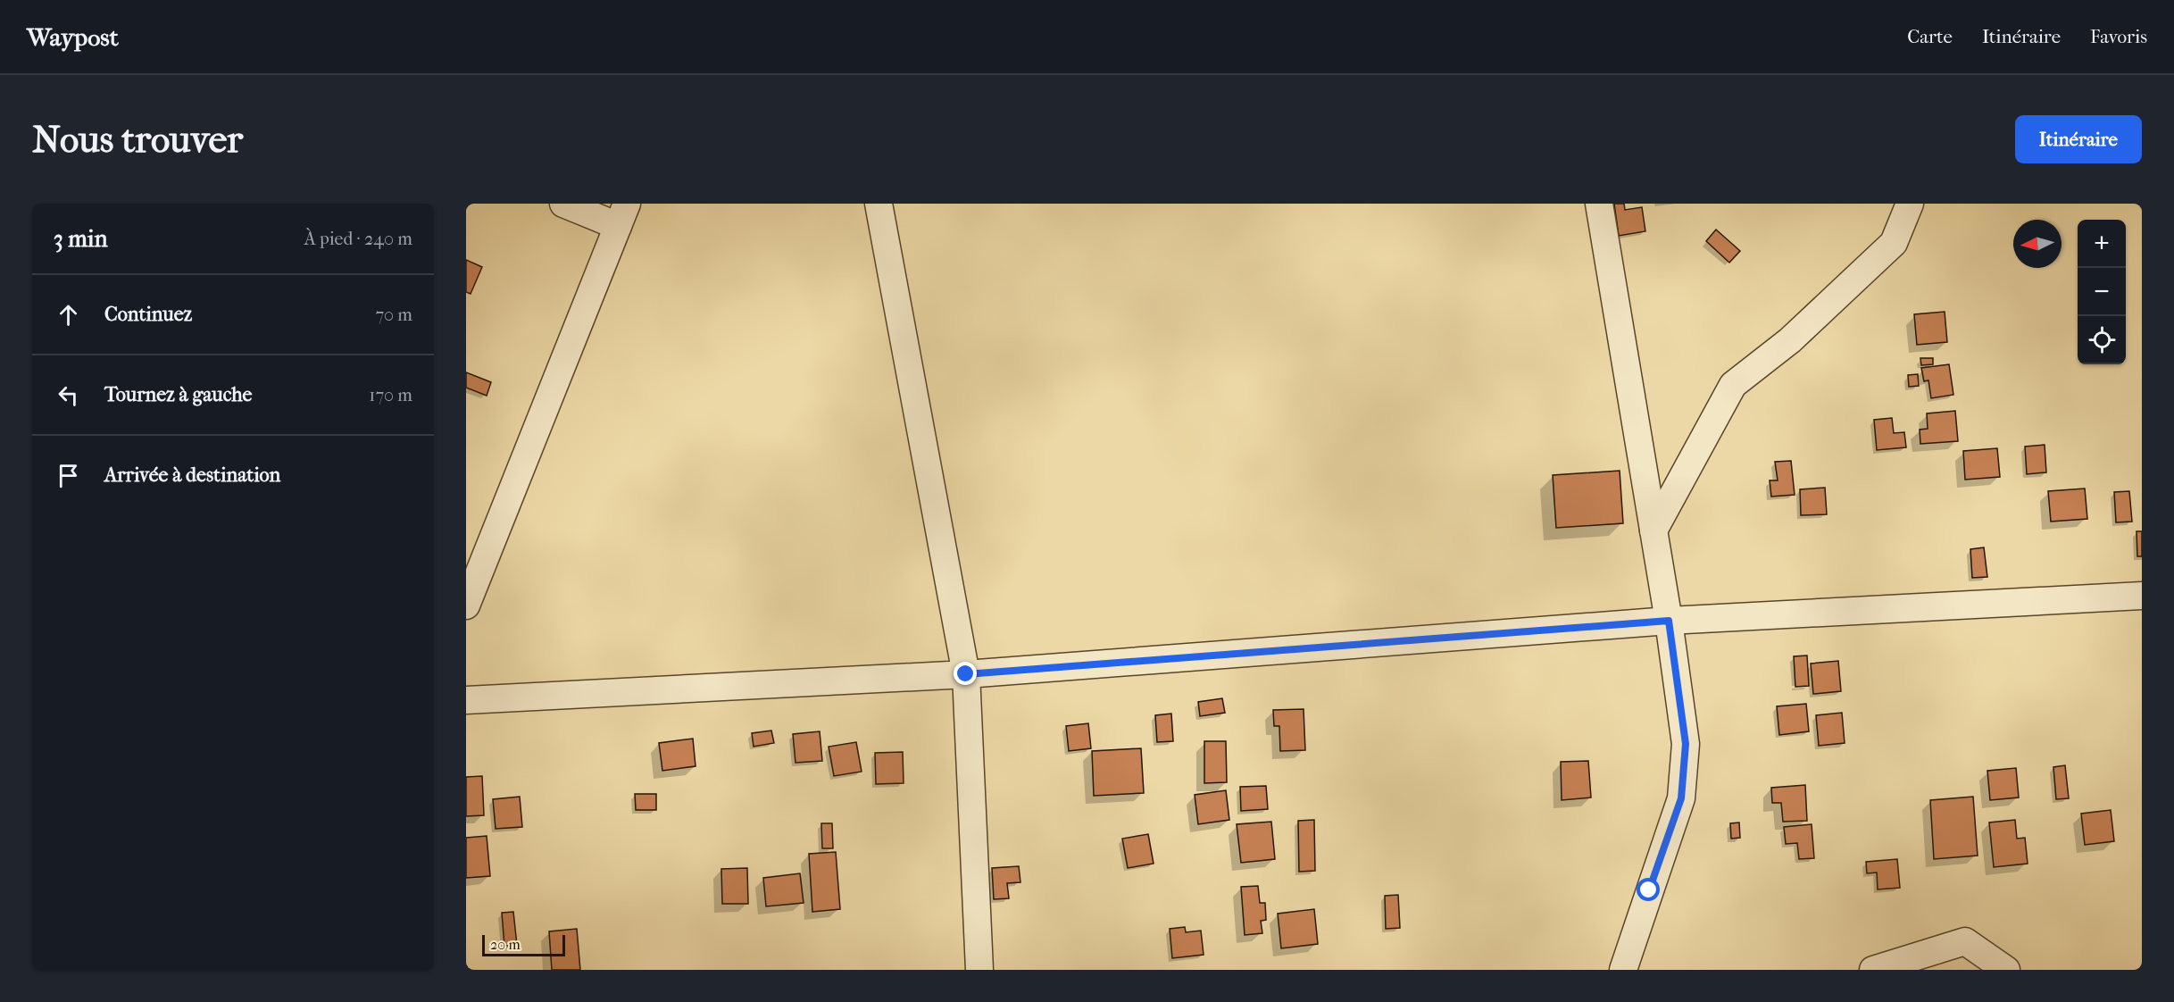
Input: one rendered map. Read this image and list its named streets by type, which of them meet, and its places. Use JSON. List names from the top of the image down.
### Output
{
  "scale_bar": "20 m",
  "north": "left",
  "page": {
    "header": "Waypost",
    "nav": ["Carte", "Itinéraire", "Favoris"],
    "buttons": "Itinéraire",
    "title": "Nous trouver",
    "heading": ["3 min", "À pied · 240 m"],
    "map_buttons": ["+", "−"],
    "list": [
      ["Continuez", "70 m"],
      ["Tournez à gauche", "170 m"],
      "Arrivée à destination"
    ],
    "scale": "20 m"
  }
}
